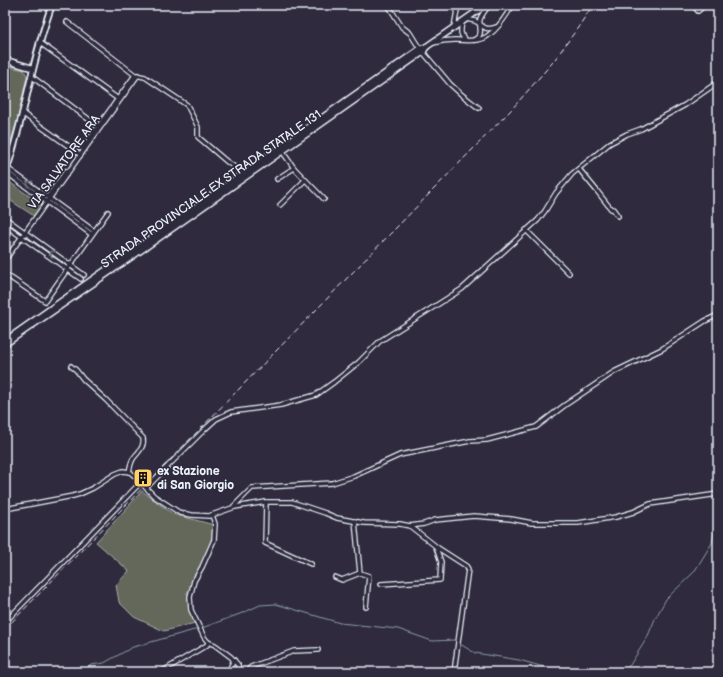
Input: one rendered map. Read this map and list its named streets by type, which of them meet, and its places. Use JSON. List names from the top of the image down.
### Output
{
  "streets": {
    "main road": ["STRADA PROVINCIALE EX STRADA STATALE 131"],
    "street": ["VIA SALVATORE ARA"]
  },
  "places": {
    "building": ["ex Stazione di San Giorgio"]
  }
}
